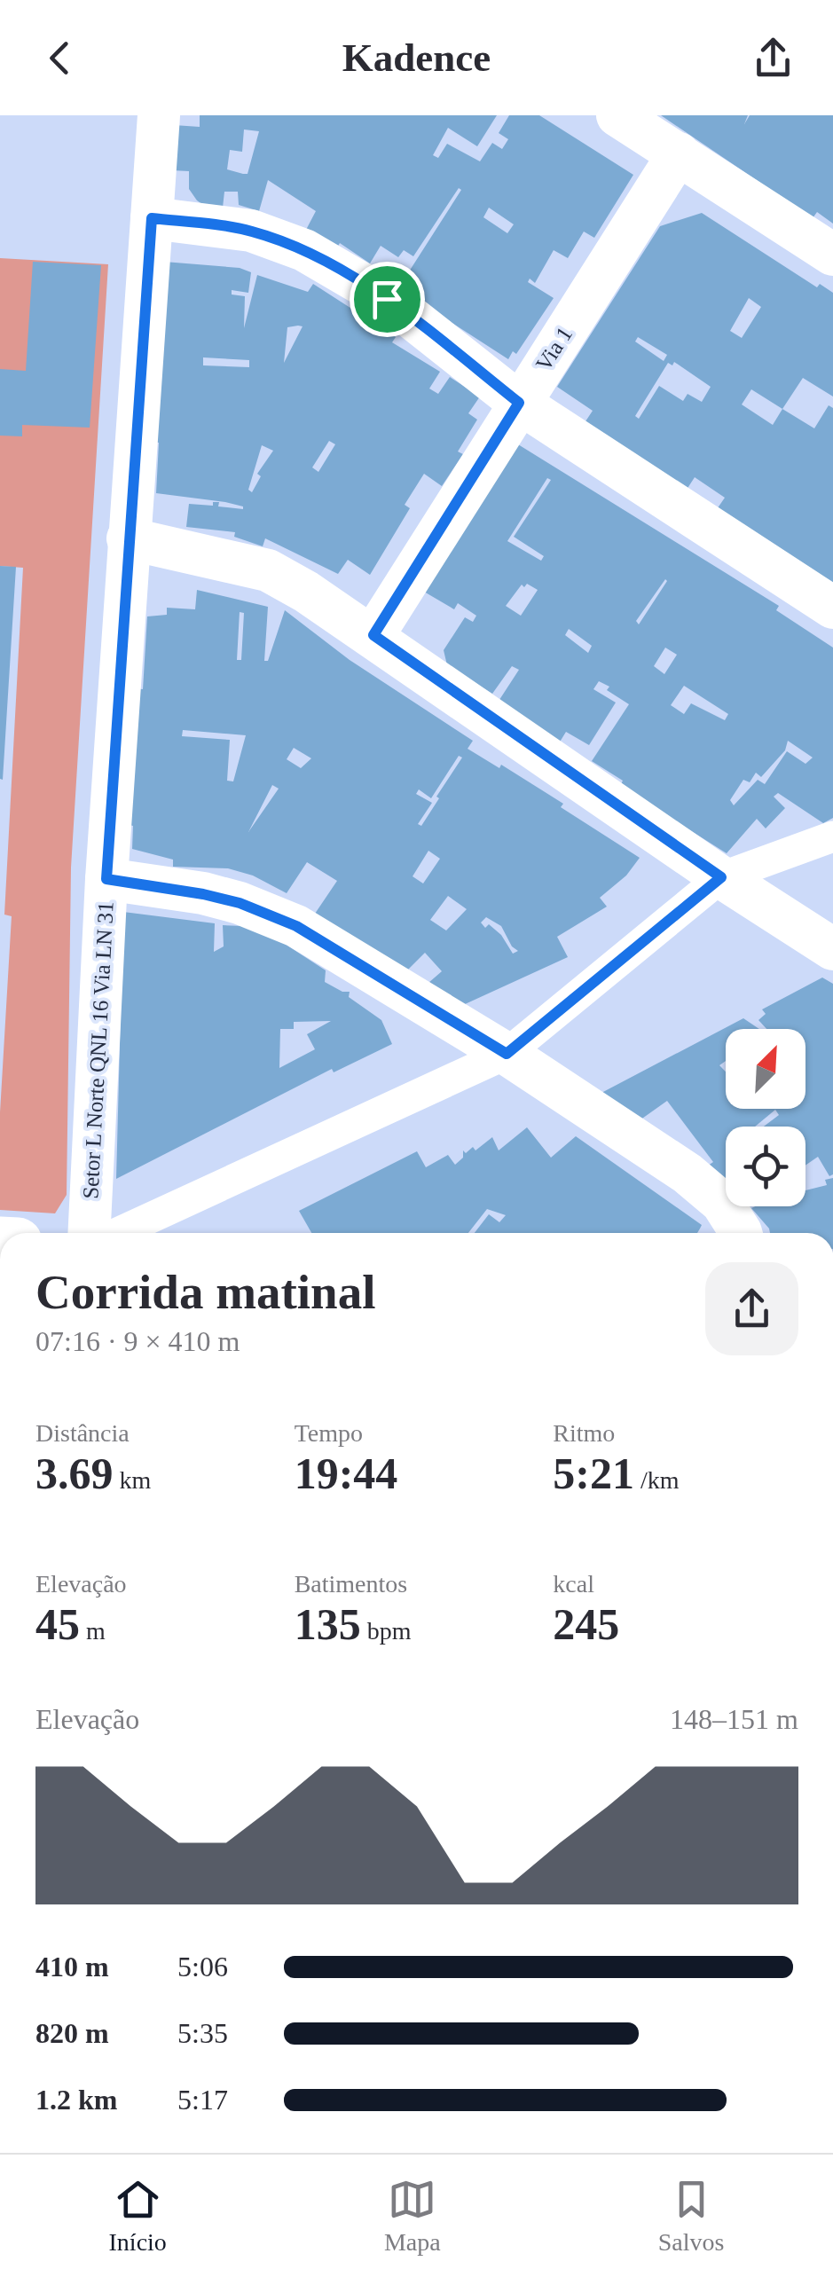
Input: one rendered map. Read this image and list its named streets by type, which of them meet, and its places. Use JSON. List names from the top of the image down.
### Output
{
  "streets": {
    "street": ["Via 1", "Setor L Norte QNL 16 Via LN 31"]
  },
  "north": "top right",
  "page": {
    "header": "Kadence",
    "heading": ["Corrida matinal", "07:16 · 9 × 410 m"],
    "stats": [
      ["Distância", "3.69 km"],
      ["Tempo", "19:44"],
      ["Ritmo", "5:21 /km"],
      ["Elevação", "45 m"],
      ["Batimentos", "135 bpm"],
      ["kcal", "245"]
    ],
    "chart": ["Elevação", "148–151 m"],
    "list": [
      {
        "name": "410 m",
        "note": "5:06"
      },
      {
        "name": "820 m",
        "note": "5:35"
      },
      {
        "name": "1.2 km",
        "note": "5:17"
      }
    ],
    "tabs": ["Início", "Mapa", "Salvos"]
  }
}
